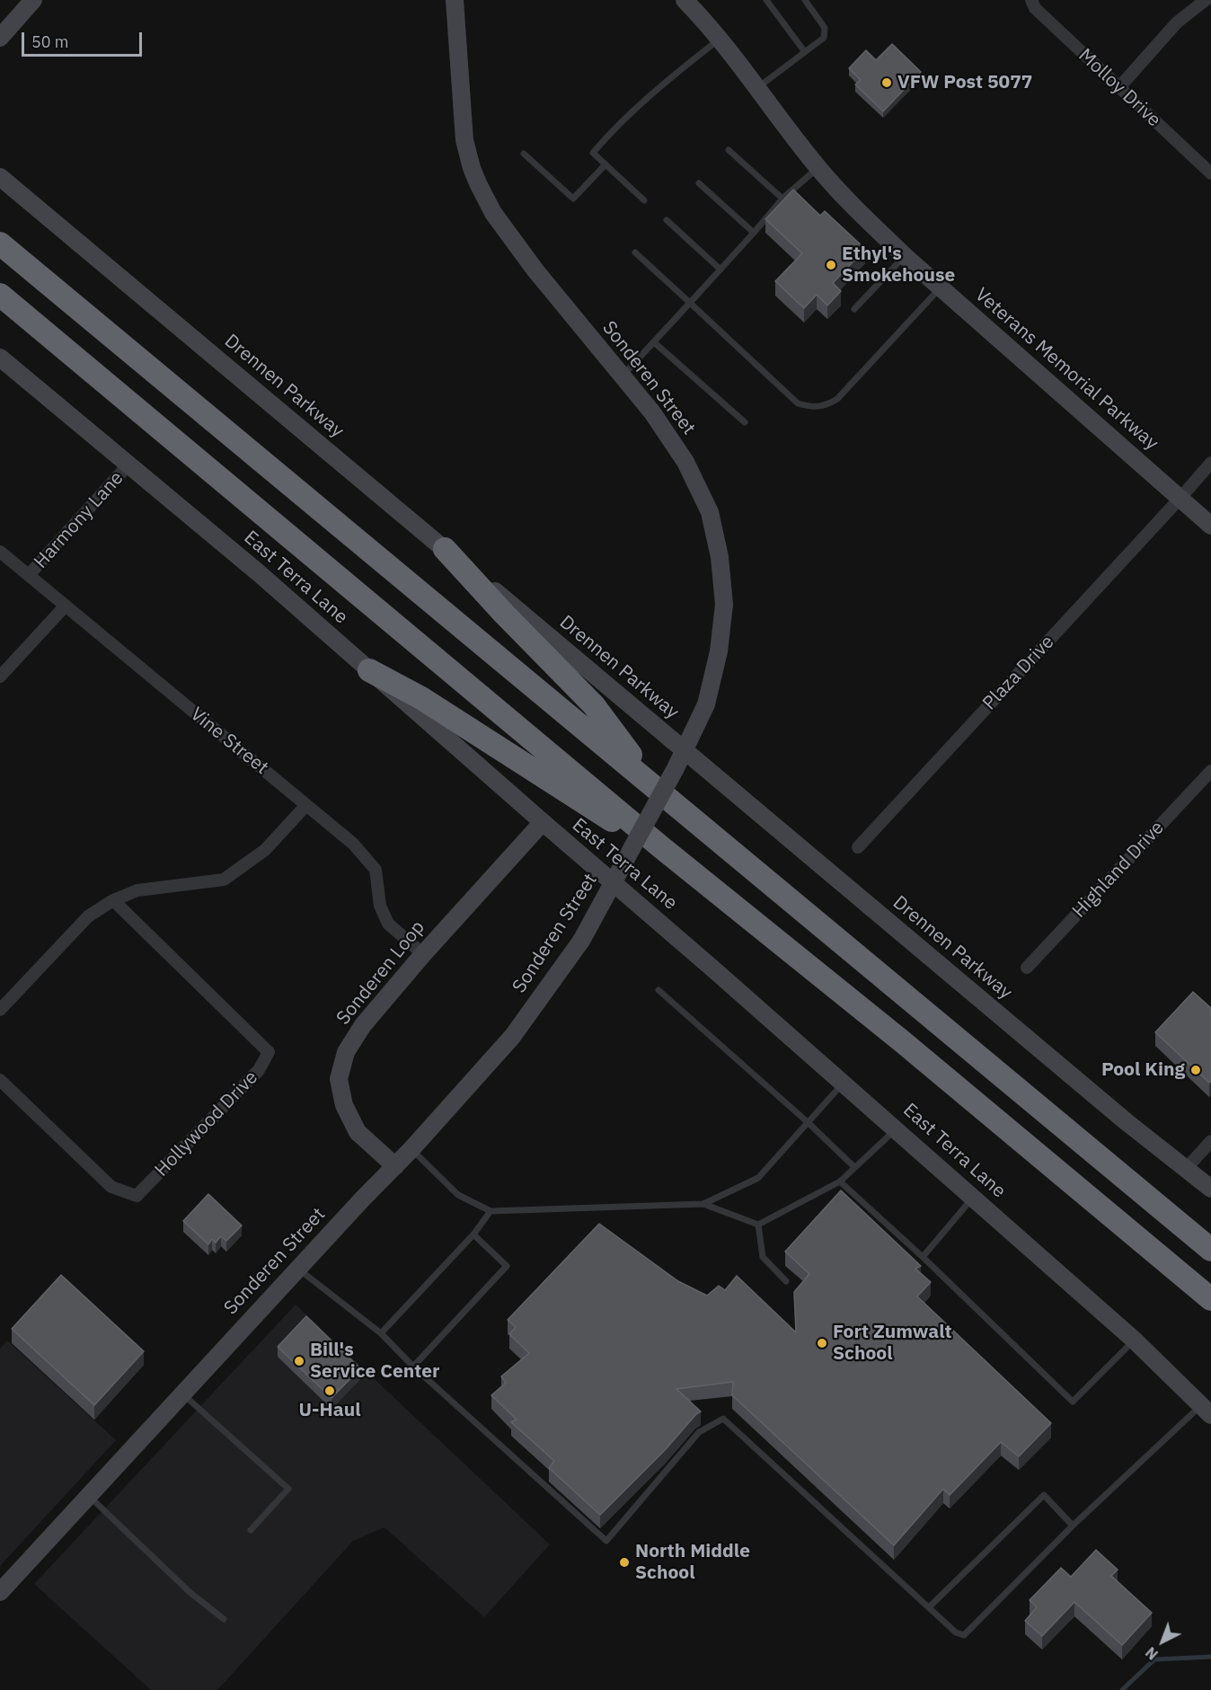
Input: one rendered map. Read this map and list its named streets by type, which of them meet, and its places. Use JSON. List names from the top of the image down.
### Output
{
  "streets": {
    "street": [
      "Molloy Drive",
      "Veterans Memorial Parkway",
      "Sonderen Street",
      "Drennen Parkway",
      "Harmony Lane",
      "East Terra Lane",
      "Plaza Drive",
      "Vine Street",
      "Highland Drive",
      "Sonderen Loop",
      "Hollywood Drive"
    ]
  },
  "crossings": [
    ["Veterans Memorial Parkway", "Plaza Drive"],
    ["Sonderen Street", "Sonderen Loop"],
    ["Harmony Lane", "East Terra Lane"],
    ["Harmony Lane", "Vine Street"],
    ["East Terra Lane", "Sonderen Loop"],
    ["Vine Street", "Sonderen Loop"]
  ],
  "places": [
    "VFW Post 5077",
    "Ethyl's Smokehouse",
    "Pool King",
    "Fort Zumwalt School",
    "Bill's Service Center",
    "U-Haul",
    "North Middle School"
  ],
  "scale_bar": "50 m",
  "north": "bottom left"
}
